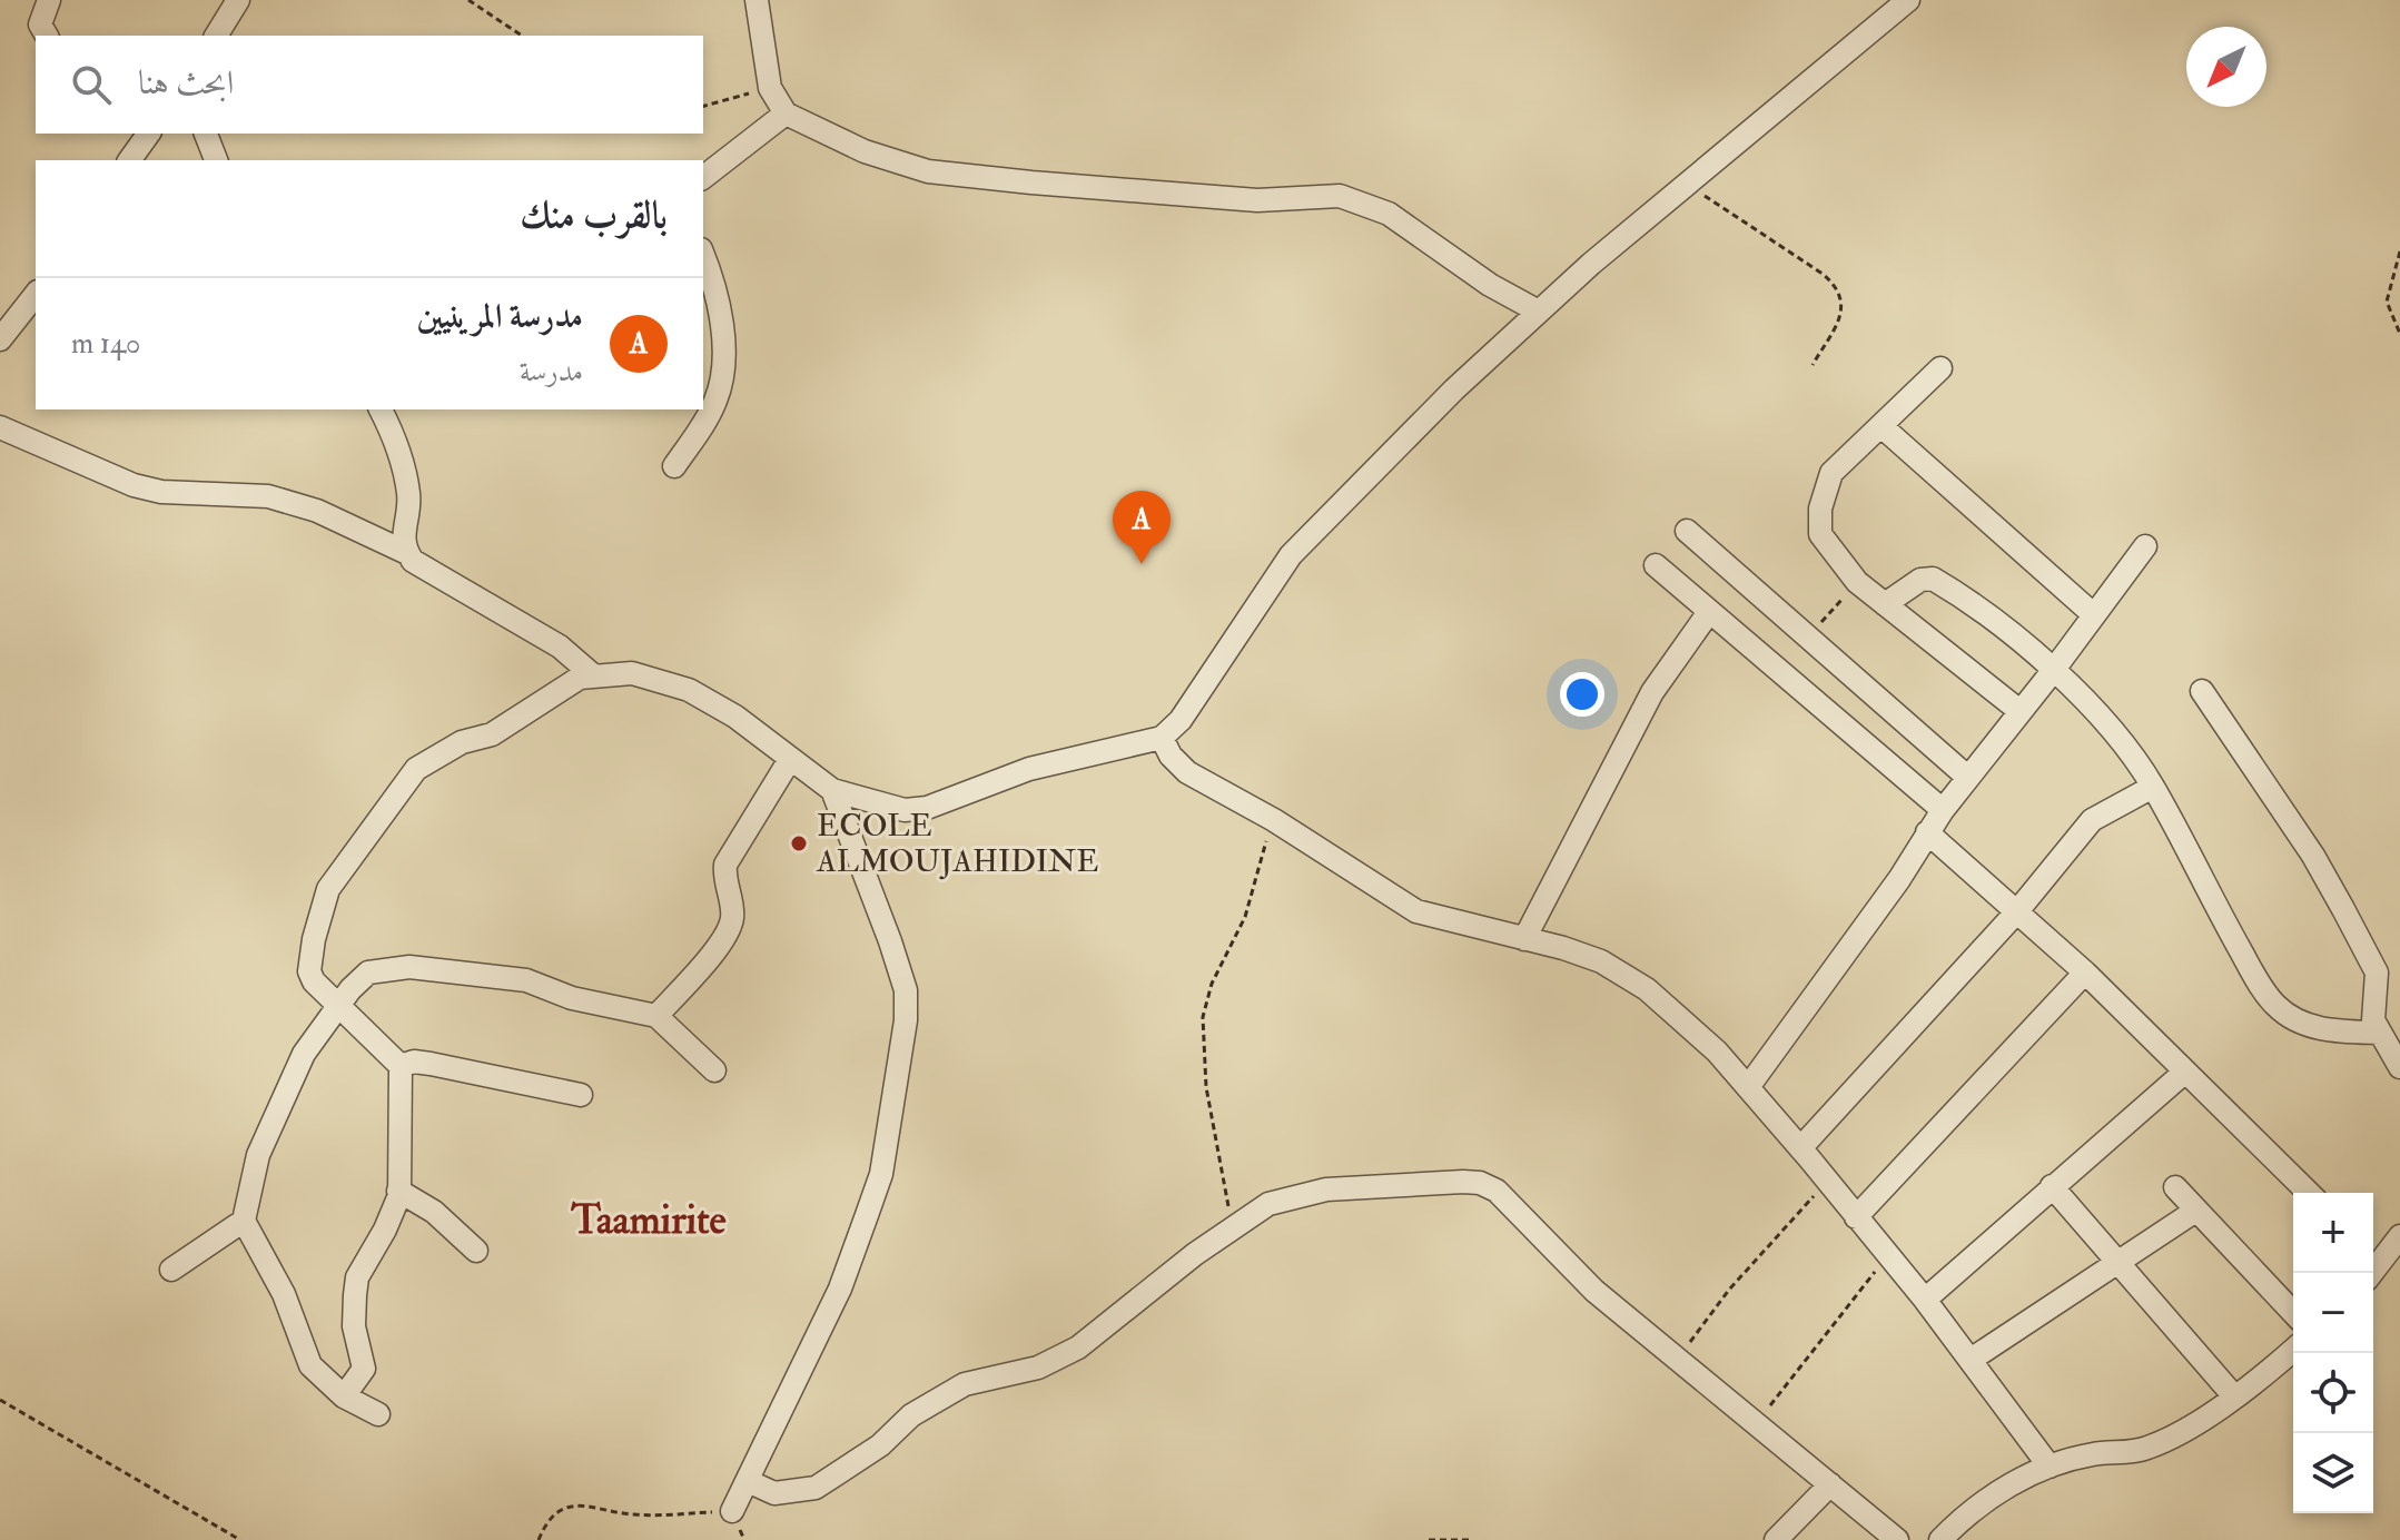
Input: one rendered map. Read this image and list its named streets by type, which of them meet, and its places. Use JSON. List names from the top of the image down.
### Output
{
  "districts": ["Taamirite"],
  "places": ["ECOLE ALMOUJAHIDINE"],
  "north": "bottom left",
  "page": {
    "search": "ابحث هنا",
    "heading": "بالقرب منك",
    "list": [
      {
        "mark": "A",
        "name": "مدرسة المرينيين",
        "note": "مدرسة",
        "value": "140 m"
      }
    ],
    "pins": "A",
    "map_buttons": ["+", "−"]
  }
}
